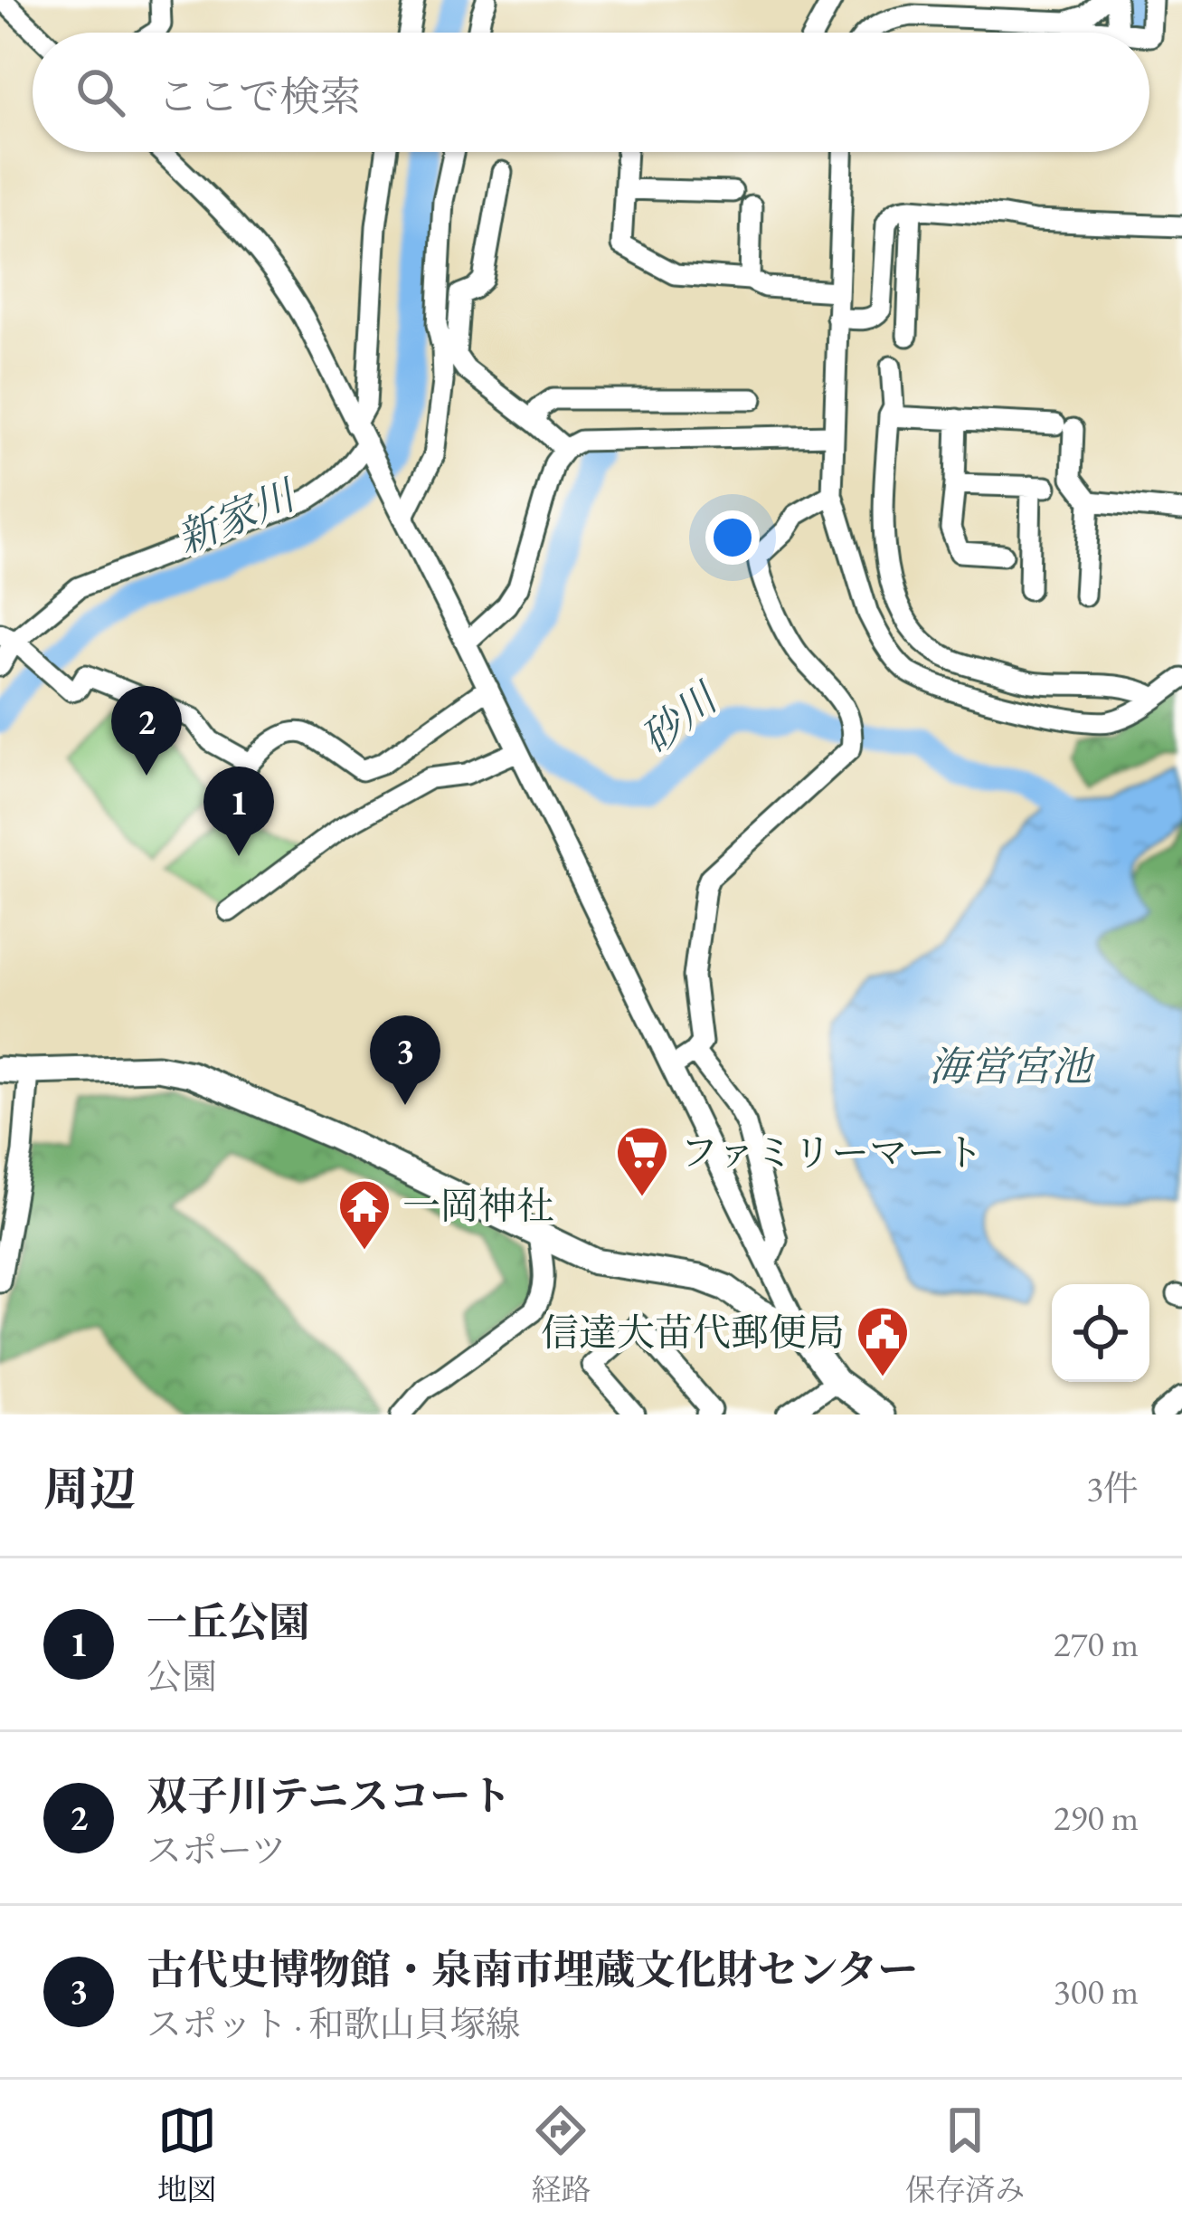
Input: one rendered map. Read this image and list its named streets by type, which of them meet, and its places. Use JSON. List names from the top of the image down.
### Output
{
  "water": ["新家川", "砂川", "海営宮池"],
  "places": {
    "supermarket": ["ファミリーマート"],
    "temple": ["一岡神社"],
    "public building": ["信達大苗代郵便局"]
  },
  "page": {
    "search": "ここで検索",
    "pins": ["2", "1", "3"],
    "heading": ["周辺", "3件"],
    "list": [
      {
        "mark": "1",
        "name": "一丘公園",
        "note": "公園",
        "value": "270 m"
      },
      {
        "mark": "2",
        "name": "双子川テニスコート",
        "note": "スポーツ",
        "value": "290 m"
      },
      {
        "mark": "3",
        "name": "古代史博物館・泉南市埋蔵文化財センター",
        "note": "スポット · 和歌山貝塚線",
        "value": "300 m"
      }
    ],
    "nav": ["地図", "経路", "保存済み"]
  }
}
